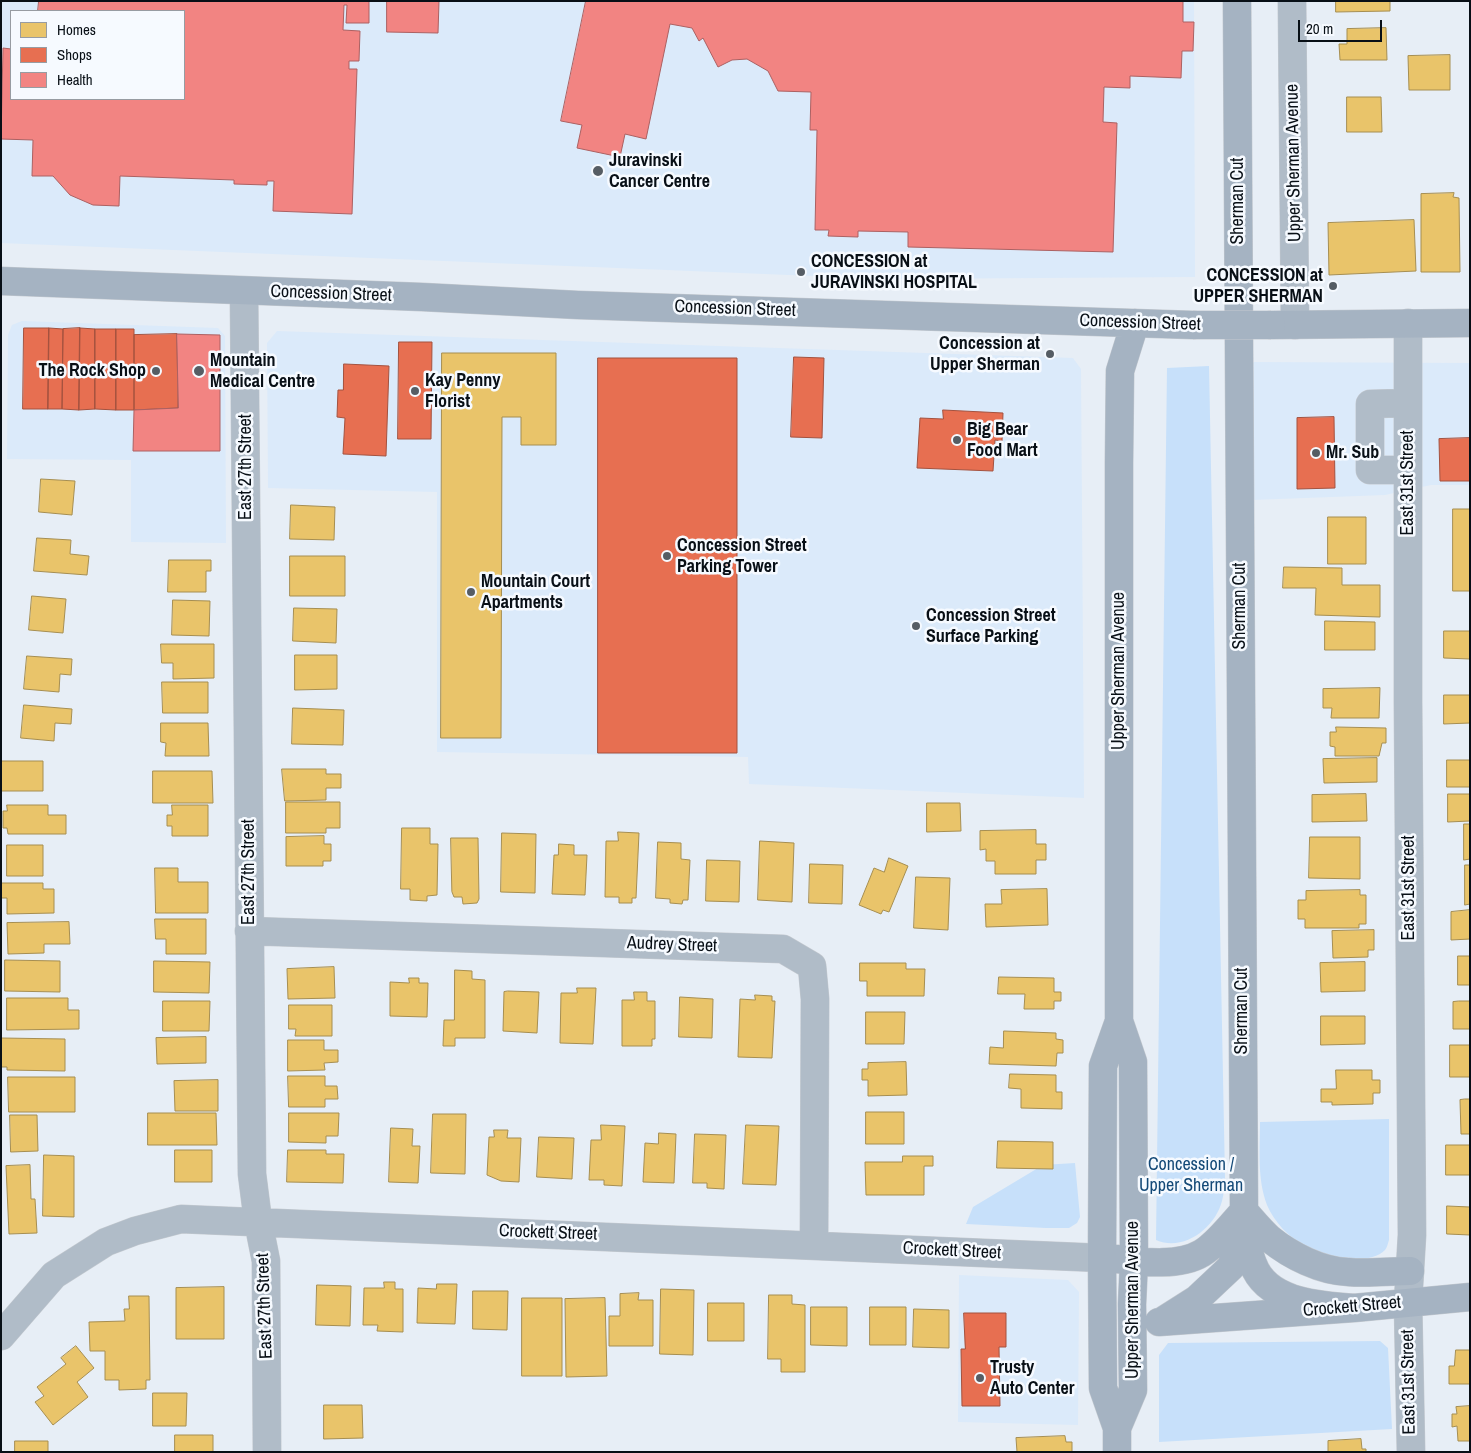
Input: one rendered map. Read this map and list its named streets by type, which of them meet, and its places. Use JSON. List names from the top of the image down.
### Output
{
  "streets": {
    "main road": [
      "Upper Sherman Avenue",
      "Sherman Cut",
      "Concession Street",
      "Crockett Street"
    ],
    "street": ["East 27th Street", "East 31st Street", "Audrey Street"]
  },
  "crossings": [
    ["Upper Sherman Avenue", "Concession Street"],
    ["Upper Sherman Avenue", "Crockett Street"],
    ["Sherman Cut", "Crockett Street"],
    ["Concession Street", "East 27th Street"],
    ["Concession Street", "East 31st Street"],
    ["East 27th Street", "Audrey Street"],
    ["East 27th Street", "Crockett Street"],
    ["East 31st Street", "Crockett Street"],
    ["Audrey Street", "Crockett Street"]
  ],
  "parks": ["Concession / Upper Sherman"],
  "places": [
    "Juravinski Cancer Centre",
    "CONCESSION at JURAVINSKI HOSPITAL",
    "CONCESSION at UPPER SHERMAN",
    "Concession at Upper Sherman",
    "The Rock Shop",
    "Mountain Medical Centre",
    "Kay Penny Florist",
    "Big Bear Food Mart",
    "Mr. Sub",
    "Concession Street Parking Tower",
    "Mountain Court Apartments",
    "Concession Street Surface Parking",
    "Trusty Auto Center"
  ],
  "legend": ["Homes", "Shops", "Health"],
  "scale_bar": "20 m"
}
